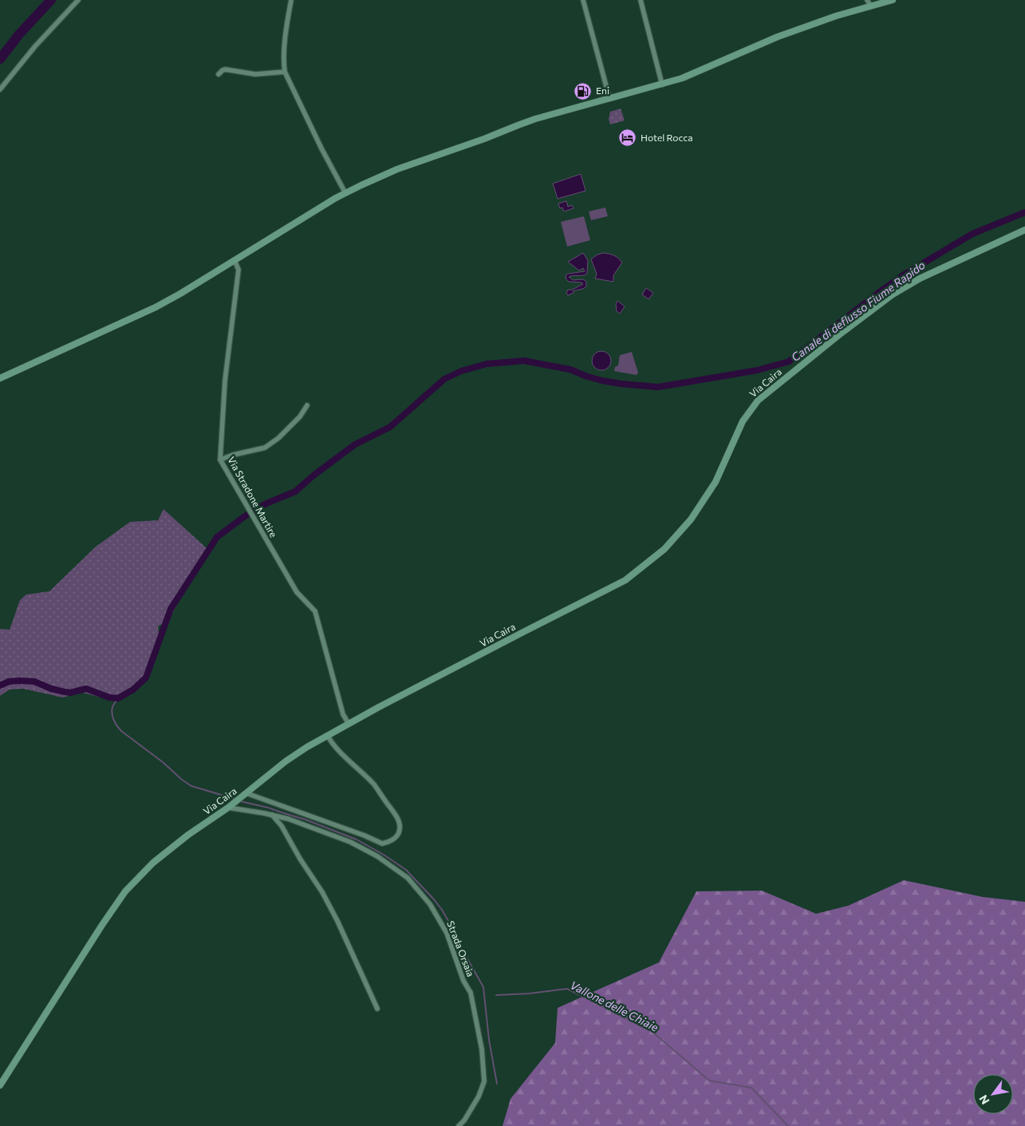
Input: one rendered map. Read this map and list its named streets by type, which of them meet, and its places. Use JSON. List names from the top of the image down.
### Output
{
  "streets": {
    "street": ["Via Caira", "Via Stradone Martire", "Strada Orsaia"]
  },
  "crossings": [
    ["Via Caira", "Via Stradone Martire"],
    ["Via Caira", "Strada Orsaia"]
  ],
  "water": ["Canale di deflusso Fiume Rapido", "Vallone delle Chiaie"],
  "places": {
    "fuel station": ["Eni"],
    "hotel": ["Hotel Rocca"]
  },
  "north": "bottom left"
}
